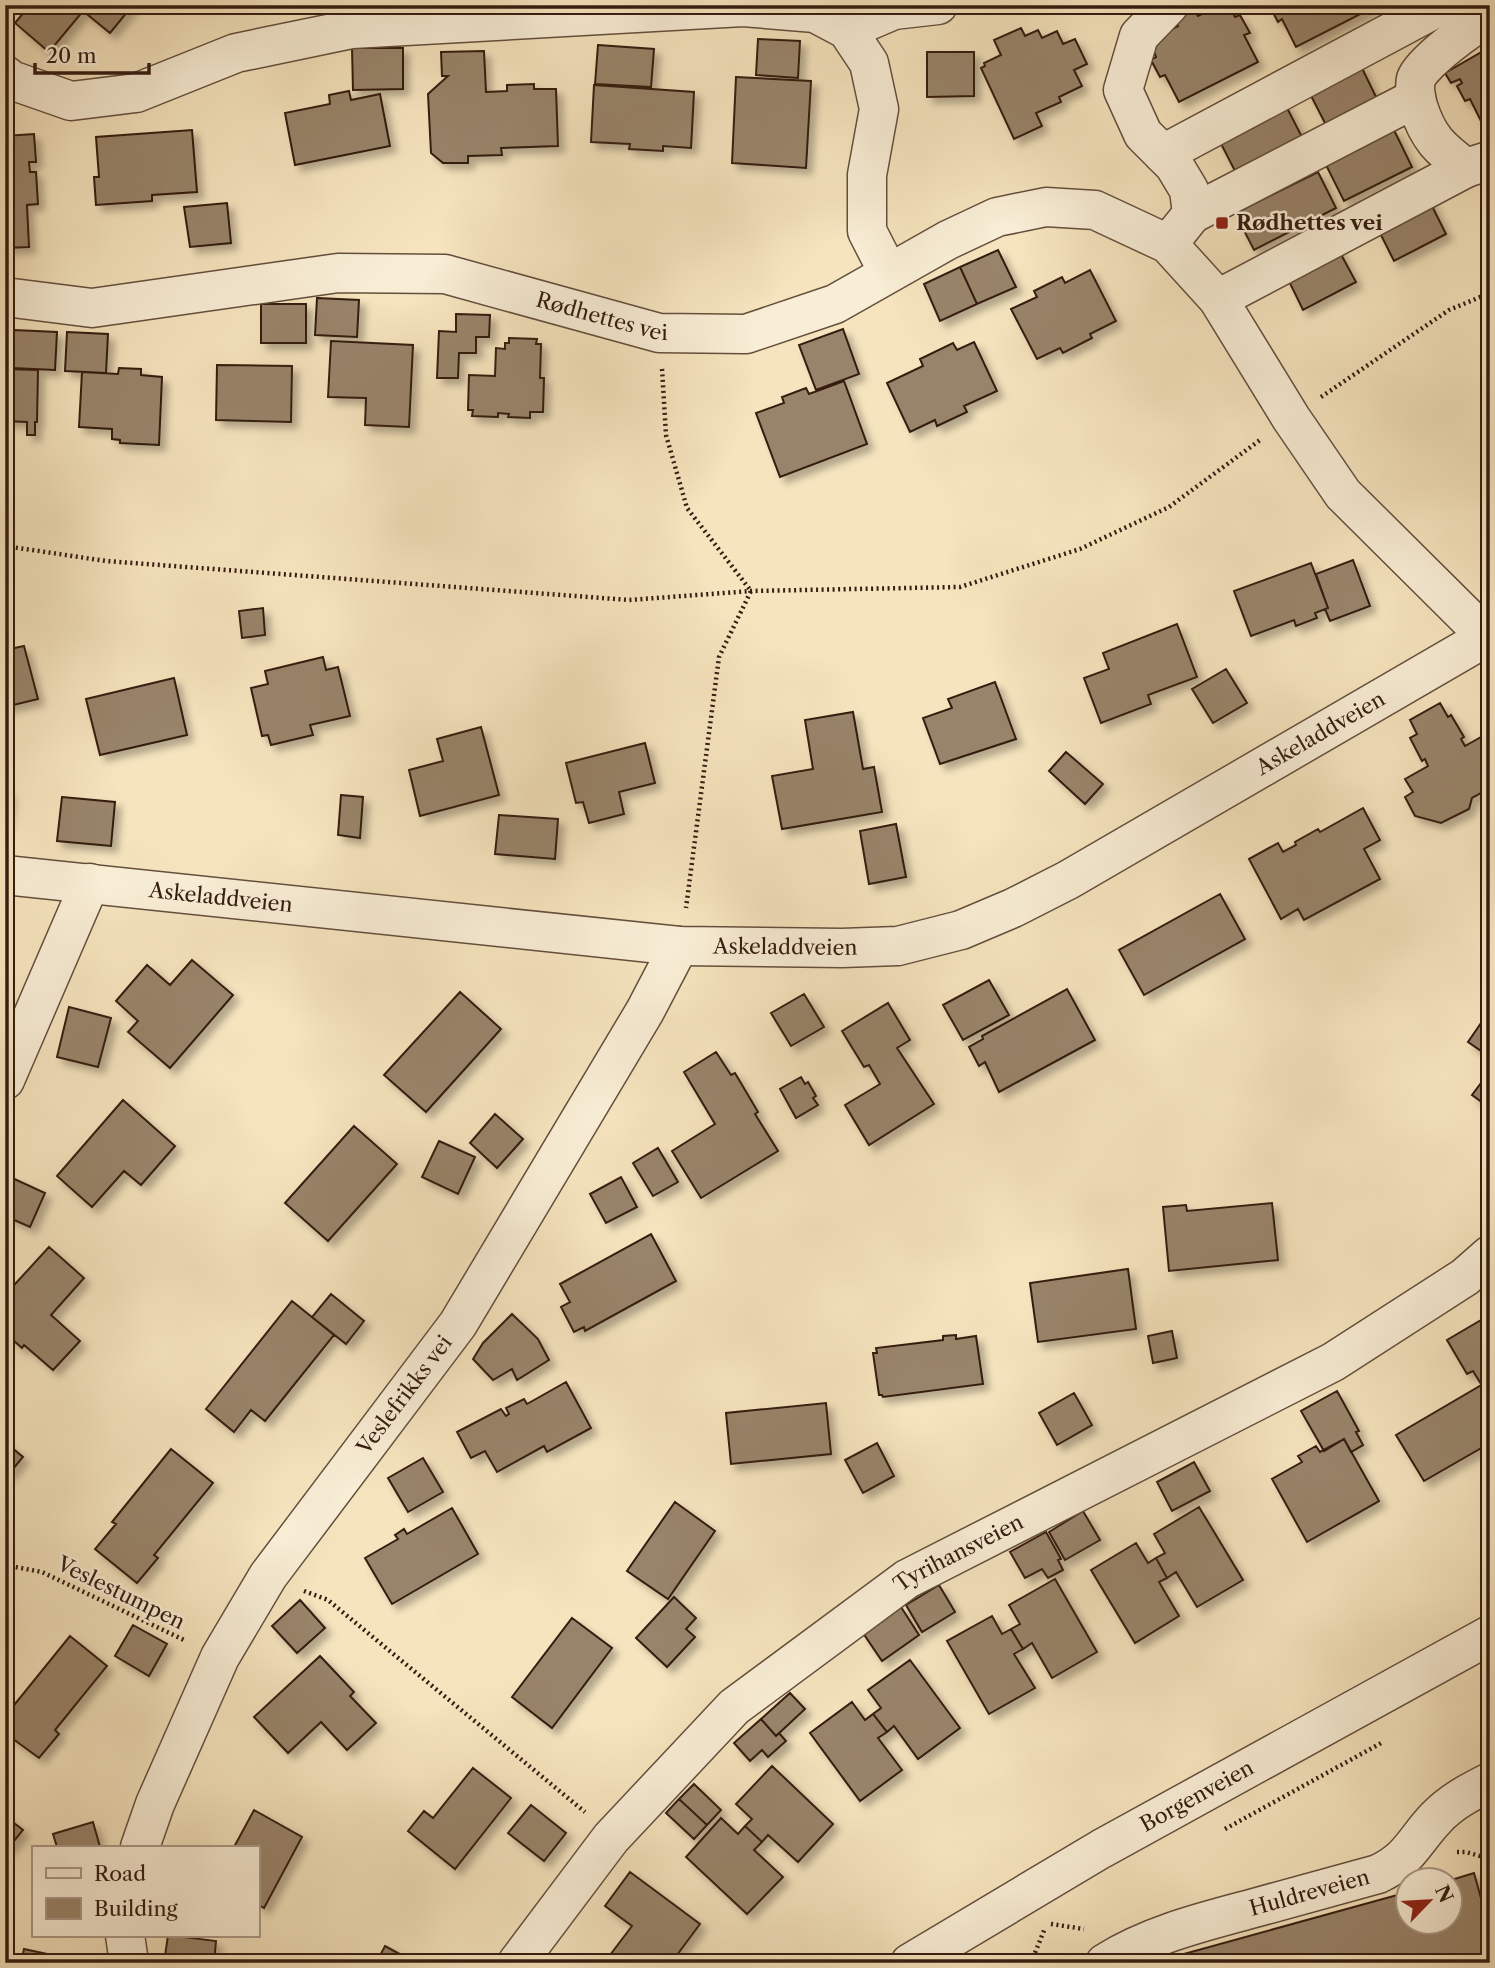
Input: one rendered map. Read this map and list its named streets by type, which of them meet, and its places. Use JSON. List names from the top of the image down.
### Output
{
  "streets": {
    "street": [
      "Rødhettes vei",
      "Askeladdveien",
      "Veslefrikks vei",
      "Tyrihansveien",
      "Borgenveien",
      "Huldreveien"
    ],
    "path": ["Veslestumpen"]
  },
  "crossings": [
    ["Rødhettes vei", "Askeladdveien"],
    ["Askeladdveien", "Veslefrikks vei"],
    ["Veslefrikks vei", "Veslestumpen"]
  ],
  "places": {
    "transit": ["Rødhettes vei"]
  },
  "legend": ["Road", "Building"],
  "scale_bar": "20 m",
  "north": "top right"
}
